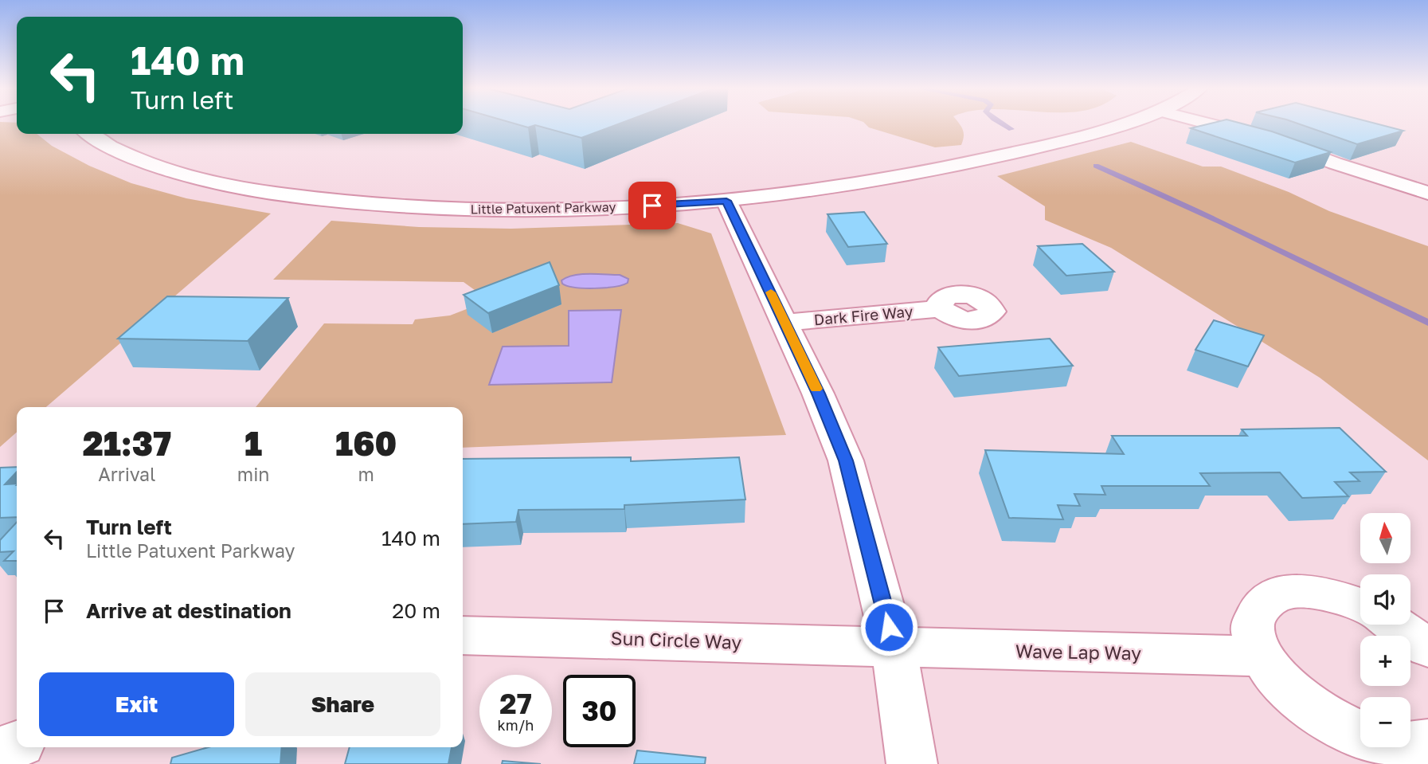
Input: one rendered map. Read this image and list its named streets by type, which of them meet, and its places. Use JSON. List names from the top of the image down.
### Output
{
  "streets": {
    "street": [
      "Little Patuxent Parkway",
      "Dark Fire Way",
      "Sun Circle Way",
      "Wave Lap Way"
    ]
  },
  "crossings": [
    ["Sun Circle Way", "Wave Lap Way"]
  ],
  "north": "top",
  "page": {
    "turn": ["140 m", "Turn left"],
    "eta": [
      "21:37",
      "Arrival",
      "1",
      "min",
      "160",
      "m"
    ],
    "list": [
      {
        "name": "Turn left",
        "note": "Little Patuxent Parkway",
        "value": "140 m"
      },
      {
        "name": "Arrive at destination",
        "value": "20 m"
      }
    ],
    "map_buttons": ["+", "−"],
    "buttons": ["Exit", "Share"],
    "speed": "27 km/h",
    "limit": "30"
  }
}
